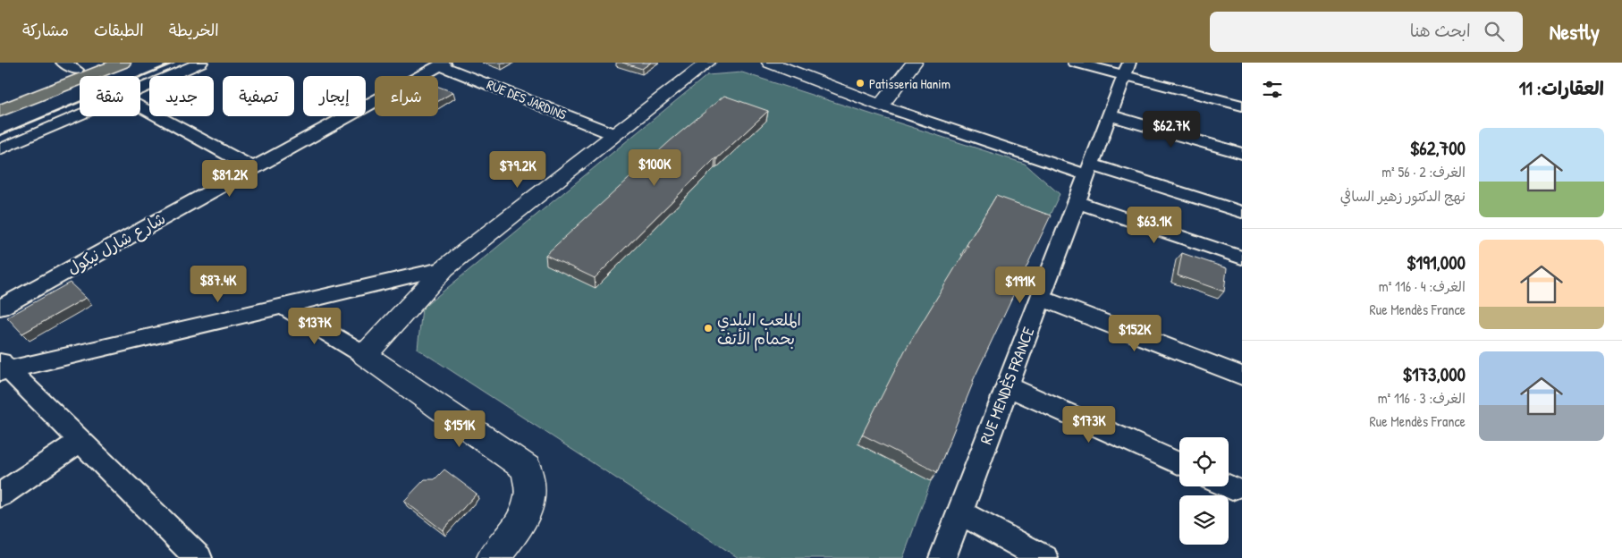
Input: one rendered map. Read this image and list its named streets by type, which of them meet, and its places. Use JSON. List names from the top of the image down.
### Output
{
  "streets": {
    "street": ["RUE DES JARDINS", "شارع شارل نيكول", "RUE MENDÈS FRANCE"]
  },
  "crossings": [
    ["RUE DES JARDINS", "شارع شارل نيكول"]
  ],
  "places": ["Patisseria Hanim", "الملعب البلدي بحمام الأتف"],
  "page": {
    "header": "Nestly",
    "search": "ابحث هنا",
    "nav": ["الخريطة", "الطبقات", "مشاركة"],
    "heading": "العقارات: 11",
    "chip": [
      "شراء",
      "إيجار",
      "تصفية",
      "جديد",
      "شقة"
    ],
    "price": [
      "$62.7K",
      "$100K",
      "$79.2K",
      "$81.2K",
      "$63.1K",
      "$87.4K",
      "$191K",
      "$137K",
      "$152K",
      "$173K",
      "$151K"
    ],
    "list": [
      {
        "name": "$62,700",
        "note": "الغرف: 2 · 56 m² · نهج الدكتور زهير السافي"
      },
      {
        "name": "$191,000",
        "note": "الغرف: 4 · 116 m² · Rue Mendès France"
      },
      {
        "name": "$173,000",
        "note": "الغرف: 3 · 116 m² · Rue Mendès France"
      }
    ]
  }
}
